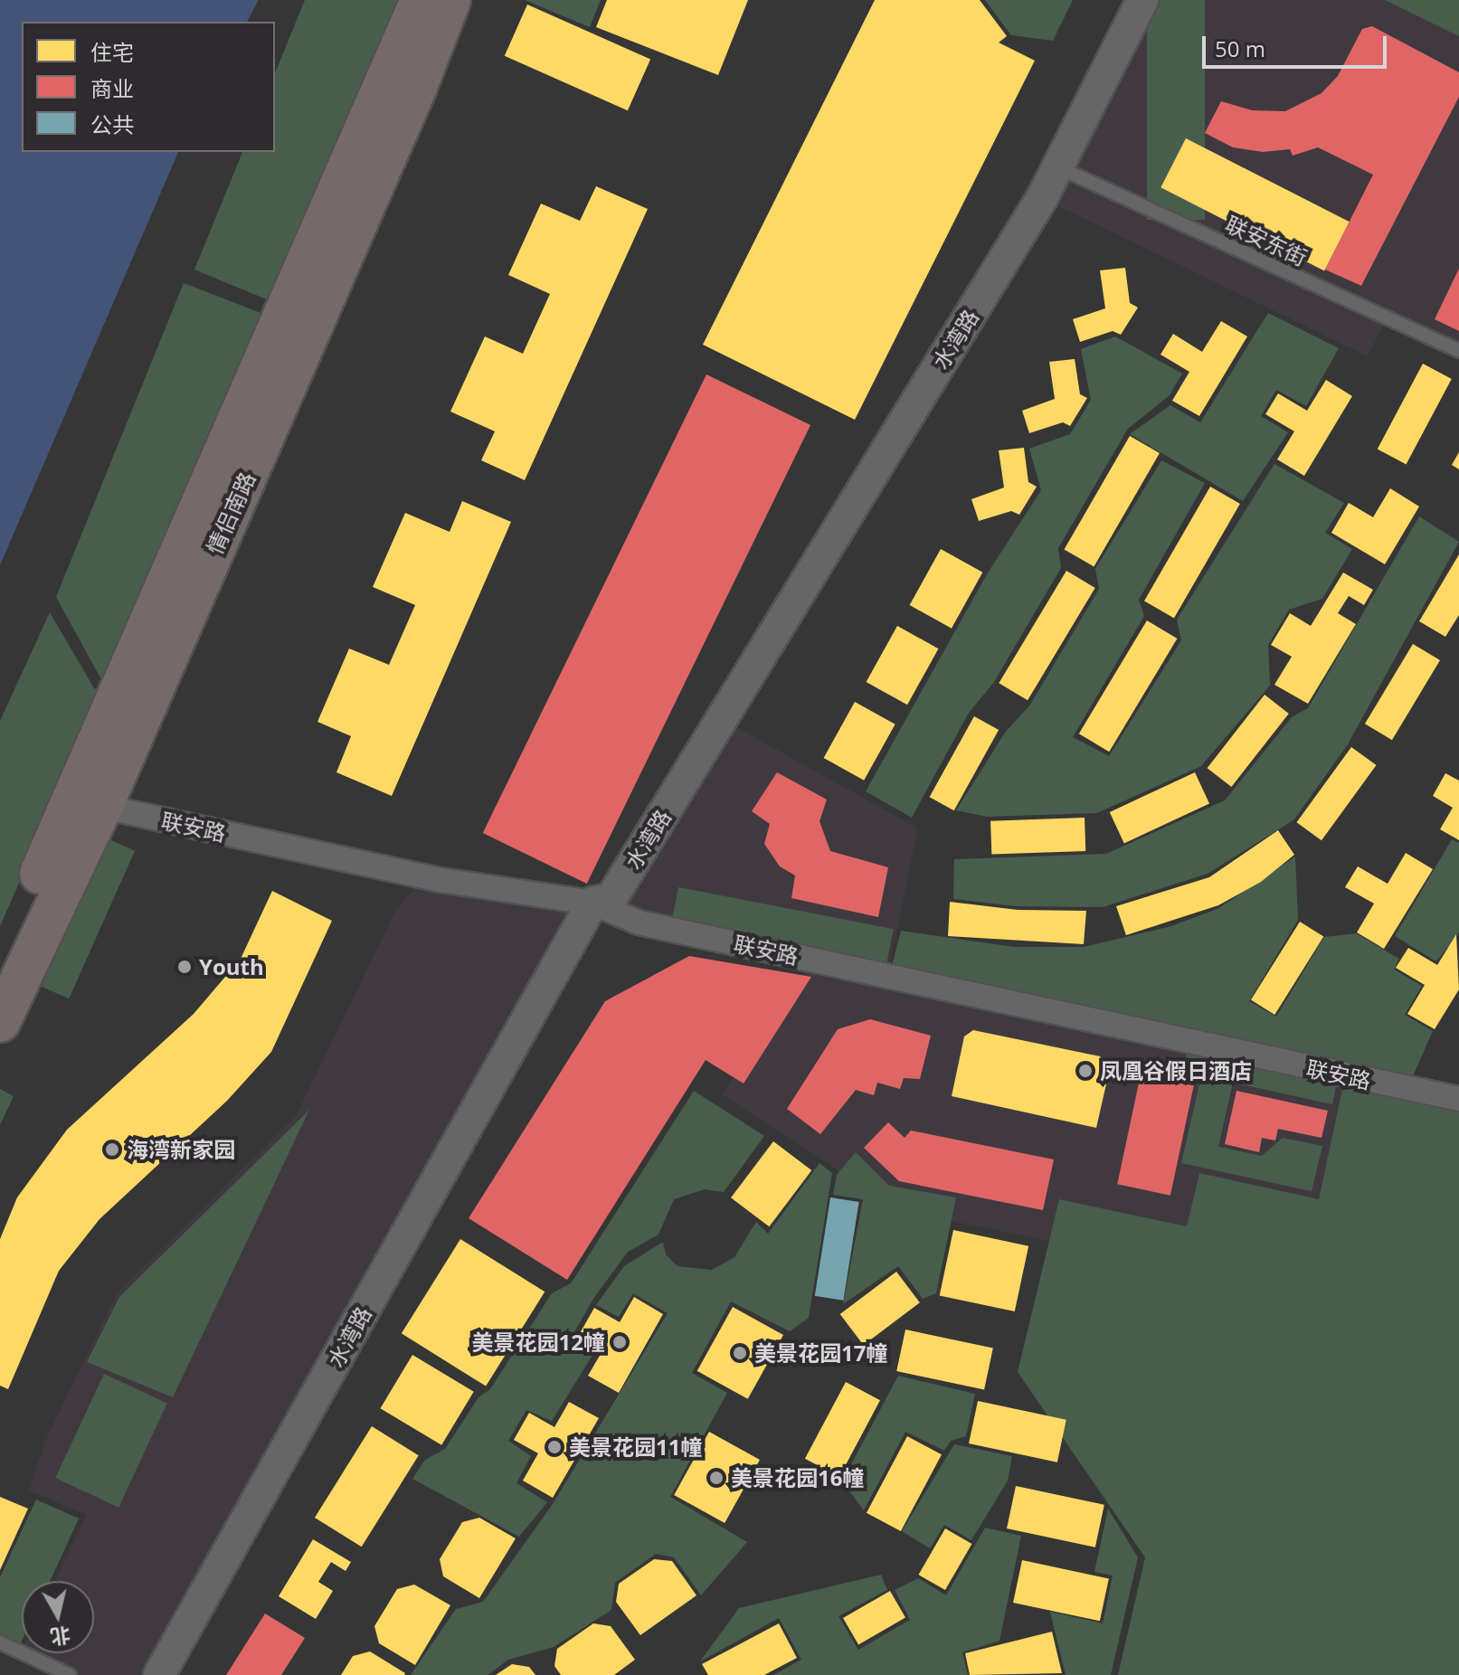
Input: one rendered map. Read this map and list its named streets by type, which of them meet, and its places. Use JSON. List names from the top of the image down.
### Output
{
  "streets": {
    "highway": ["情侣南路"],
    "street": ["水湾路", "联安路"],
    "lane": ["联安东街"]
  },
  "crossings": [
    ["联安东街", "水湾路"],
    ["水湾路", "联安路"],
    ["情侣南路", "联安路"]
  ],
  "places": [
    "Youth",
    "凤凰谷假日酒店",
    "海湾新家园",
    "美景花园12幢",
    "美景花园17幢",
    "美景花园11幢",
    "美景花园16幢"
  ],
  "legend": ["住宅", "商业", "公共"],
  "scale_bar": "50 m",
  "north": "bottom"
}
